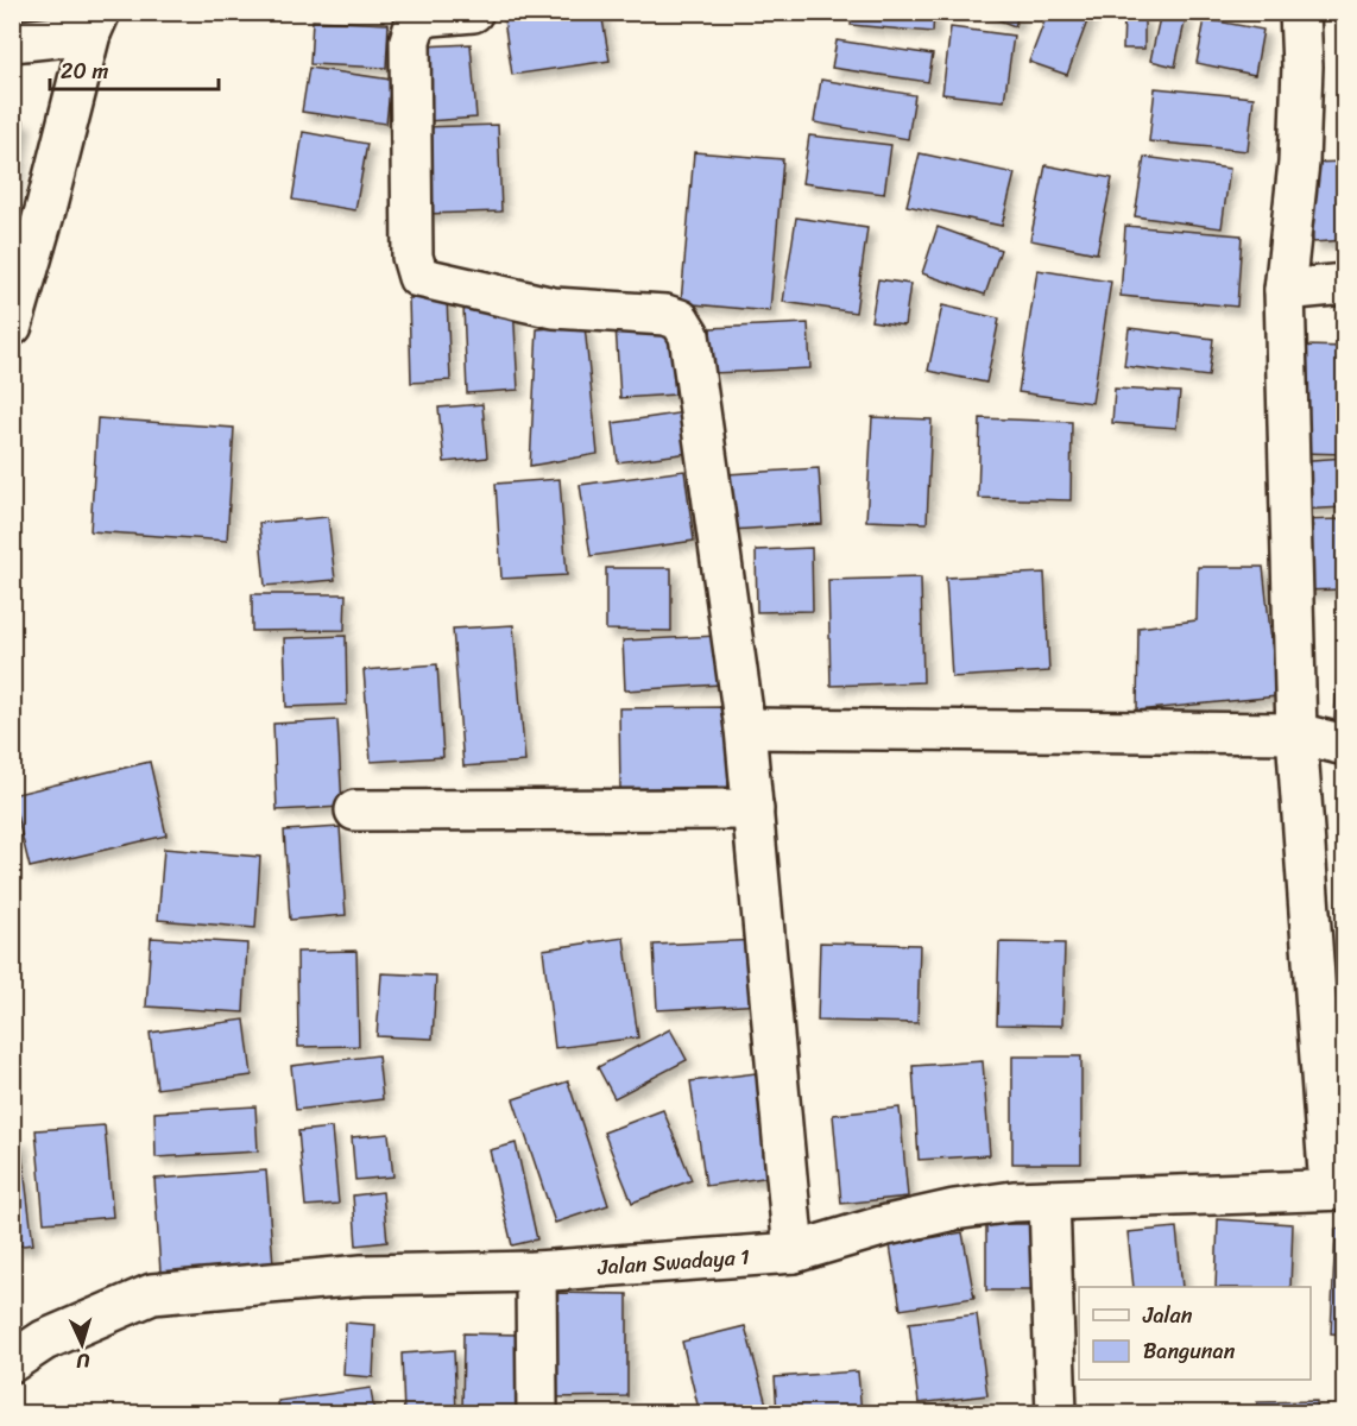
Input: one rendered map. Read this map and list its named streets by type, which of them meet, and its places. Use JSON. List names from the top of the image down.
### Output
{
  "streets": {
    "street": ["Jalan Swadaya 1"]
  },
  "legend": ["Jalan", "Bangunan"],
  "scale_bar": "20 m",
  "north": "bottom"
}
